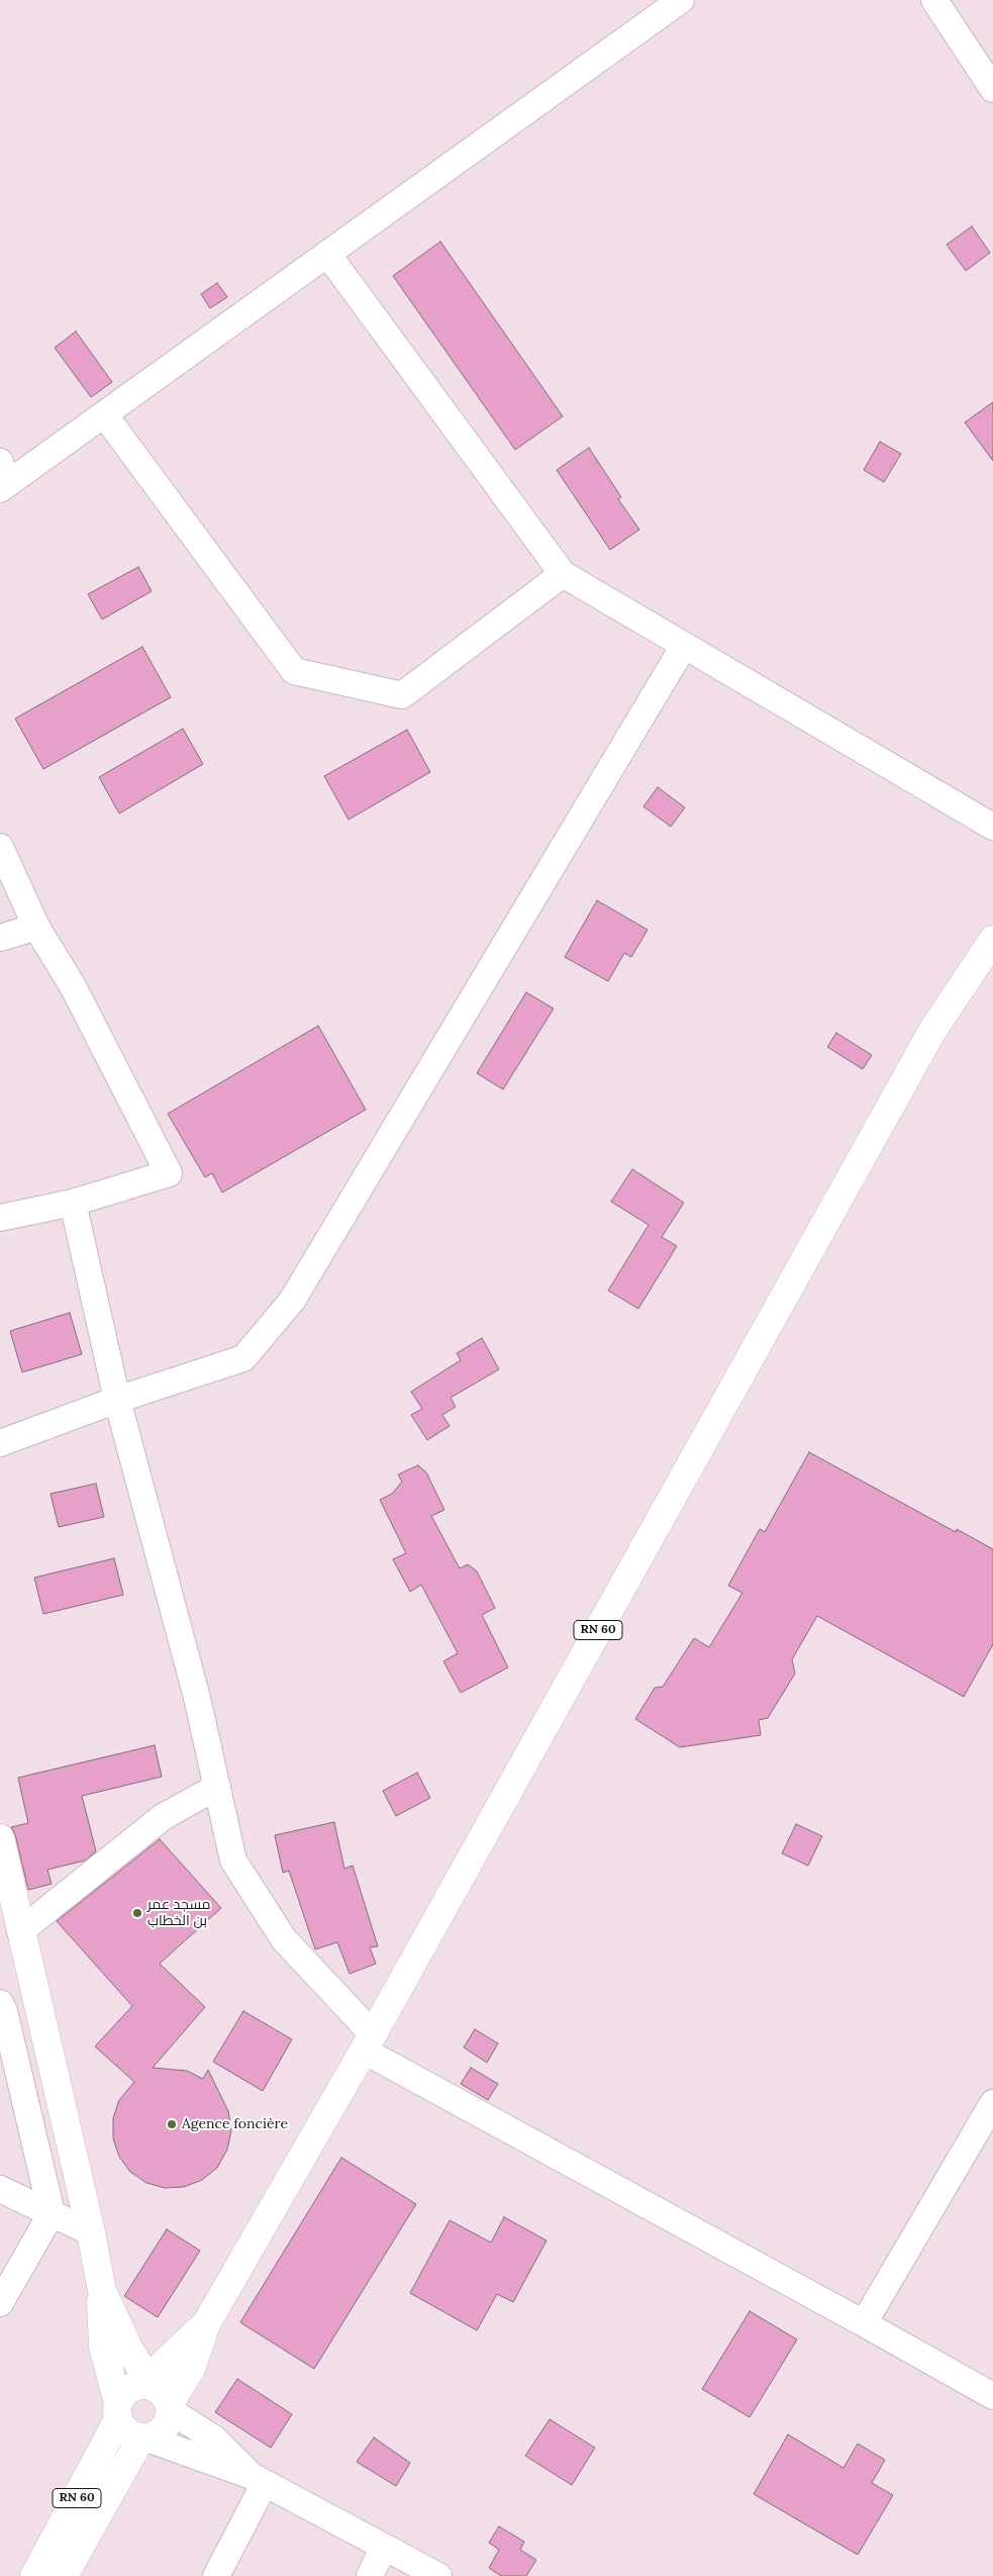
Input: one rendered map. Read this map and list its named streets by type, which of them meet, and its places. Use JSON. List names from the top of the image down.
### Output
{
  "streets": {
    "main road": ["RN 60"]
  },
  "places": ["مسجد عمر بن الخطاب", "Agence foncière"]
}
